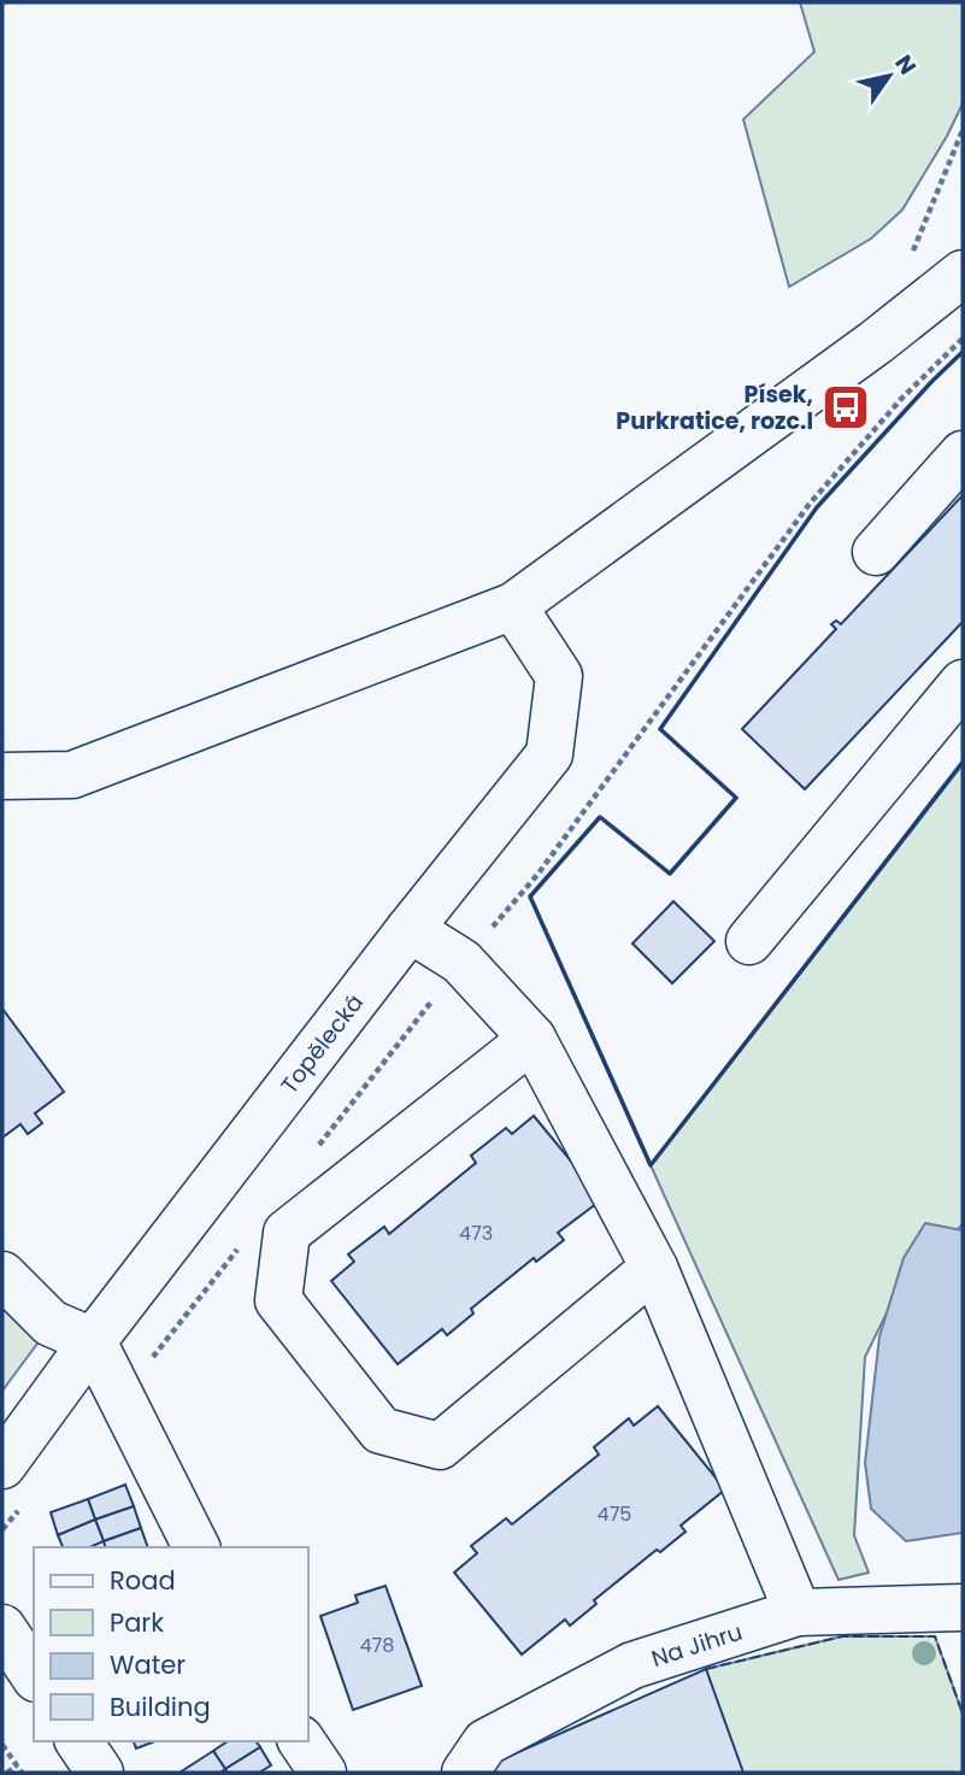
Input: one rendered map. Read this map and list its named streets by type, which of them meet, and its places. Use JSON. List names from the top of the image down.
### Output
{
  "streets": {
    "street": ["Topělecká", "Na Jihru"]
  },
  "places": {
    "bus stop": ["Písek, Purkratice, rozc.I"]
  },
  "house_numbers": ["473", "475", "478"],
  "legend": [
    "Road",
    "Park",
    "Water",
    "Building"
  ],
  "north": "top right"
}
